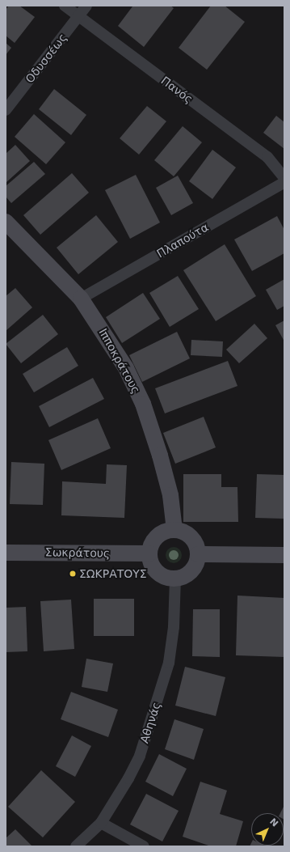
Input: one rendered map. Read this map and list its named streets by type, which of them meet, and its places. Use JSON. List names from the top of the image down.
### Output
{
  "streets": {
    "street": [
      "Οδυσσέως",
      "Πανός",
      "Πλαπούτα",
      "Ιπποκράτους",
      "Σωκράτους",
      "Αθηνάς"
    ]
  },
  "crossings": [
    ["Οδυσσέως", "Πανός"],
    ["Πλαπούτα", "Ιπποκράτους"],
    ["Ιπποκράτους", "Σωκράτους"],
    ["Ιπποκράτους", "Αθηνάς"],
    ["Σωκράτους", "Αθηνάς"]
  ],
  "places": ["ΣΩΚΡΑΤΟΥΣ"],
  "north": "top right"
}
